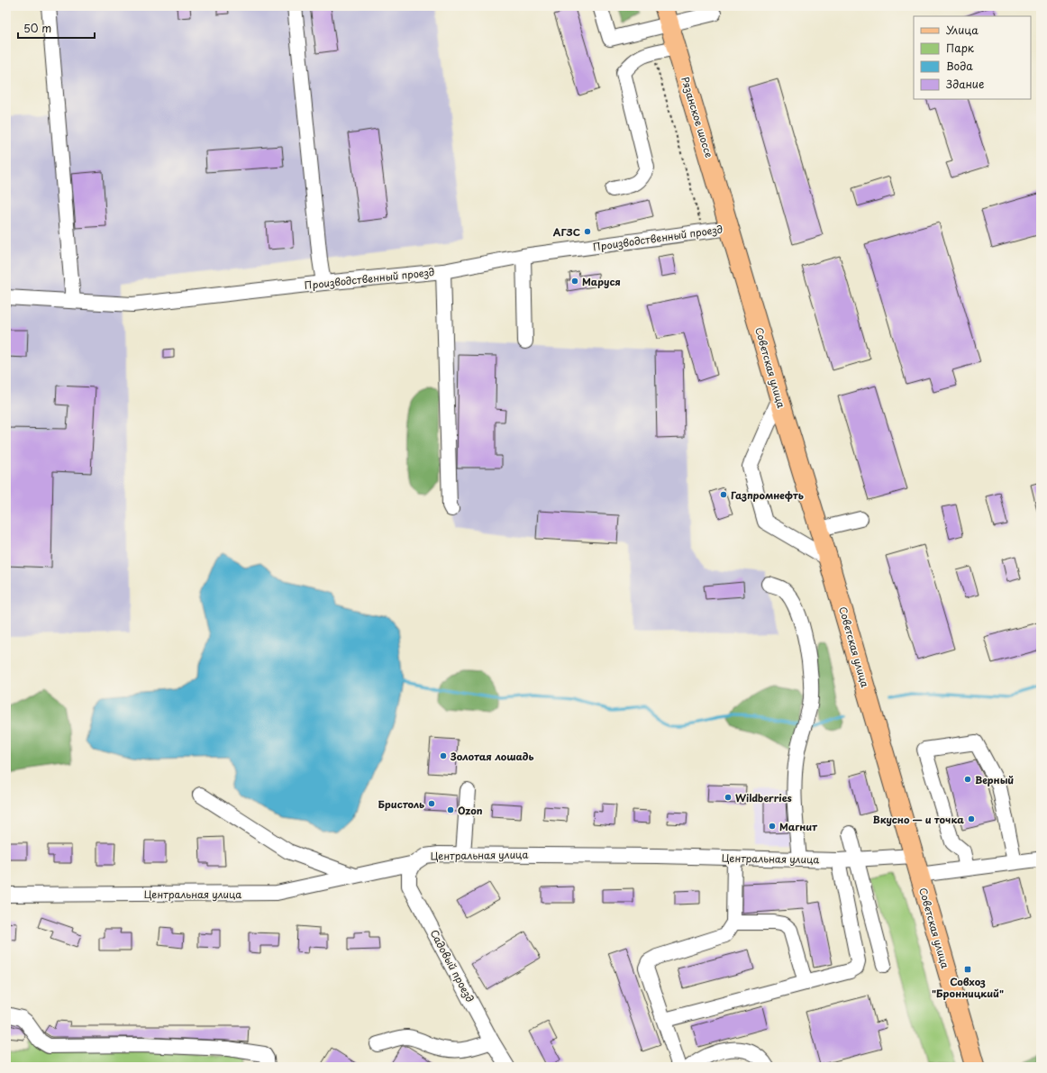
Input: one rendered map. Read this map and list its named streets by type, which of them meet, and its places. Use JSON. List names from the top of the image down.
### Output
{
  "streets": {
    "main road": ["Рязанское шоссе", "Советская улица"],
    "street": ["Производственный проезд", "Центральная улица", "Садовый проезд"]
  },
  "crossings": [
    ["Рязанское шоссе", "Производственный проезд"],
    ["Рязанское шоссе", "Советская улица"],
    ["Производственный проезд", "Советская улица"],
    ["Советская улица", "Центральная улица"],
    ["Центральная улица", "Садовый проезд"]
  ],
  "places": {
    "other": [
      "АГЗС",
      "Маруся",
      "Газпромнефть",
      "Золотая лошадь",
      "Верный",
      "Wildberries",
      "Бристоль",
      "Ozon",
      "Вкусно — и точка",
      "Магнит"
    ],
    "transit": ["Совхоз \"Бронницкий\""]
  },
  "legend": [
    "Улица",
    "Парк",
    "Вода",
    "Здание"
  ],
  "scale_bar": "50 m"
}
